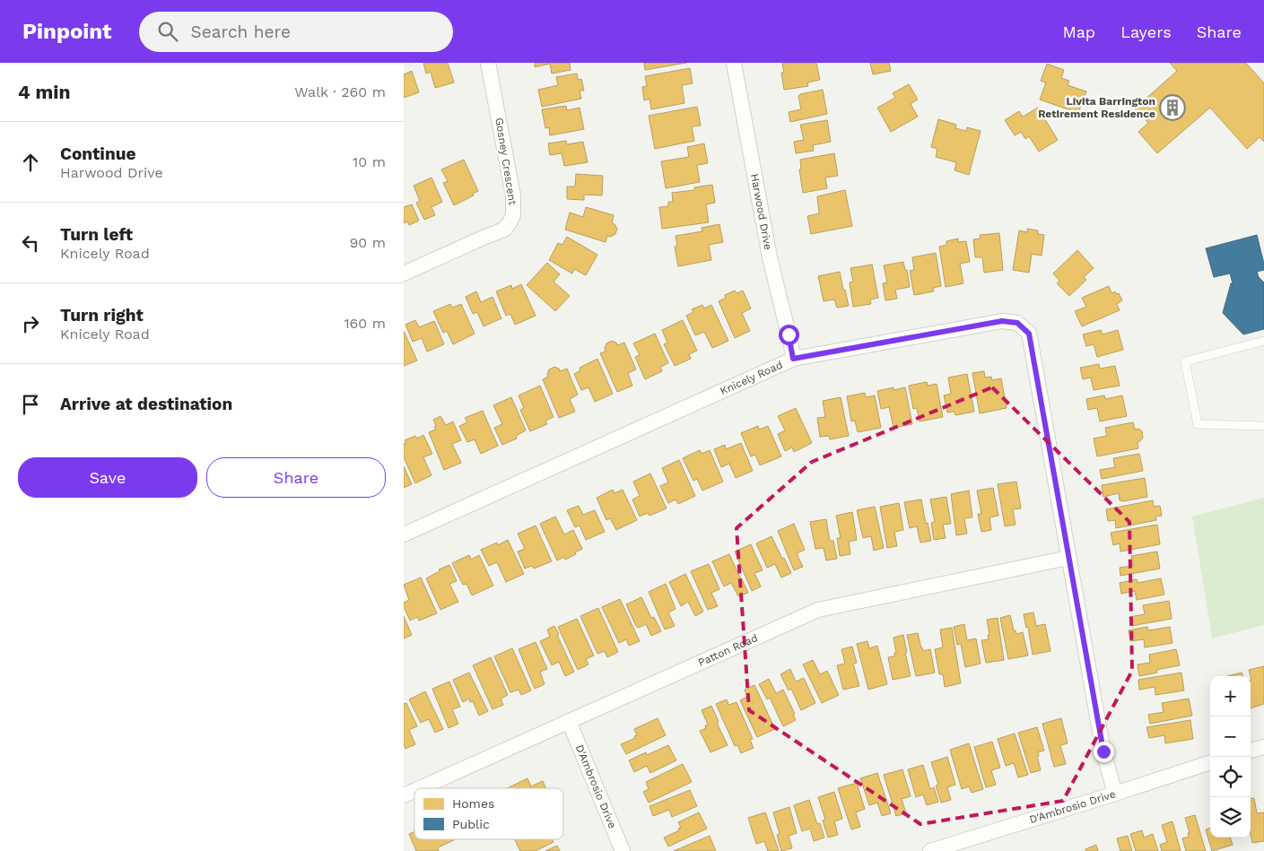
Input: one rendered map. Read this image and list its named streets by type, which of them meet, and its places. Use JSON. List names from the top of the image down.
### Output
{
  "streets": {
    "street": [
      "Gosney Crescent",
      "Harwood Drive",
      "Knicely Road",
      "Patton Road",
      "D'Ambrosio Drive"
    ]
  },
  "crossings": [
    ["Harwood Drive", "Knicely Road"],
    ["Knicely Road", "Patton Road"],
    ["Knicely Road", "D'Ambrosio Drive"],
    ["Patton Road", "D'Ambrosio Drive"]
  ],
  "places": {
    "building": ["Livita Barrington Retirement Residence"]
  },
  "legend": ["Homes", "Public"],
  "page": {
    "header": "Pinpoint",
    "search": "Search here",
    "nav": ["Map", "Layers", "Share"],
    "heading": ["4 min", "Walk · 260 m"],
    "list": [
      ["Continue", "Harwood Drive", "10 m"],
      ["Turn left", "Knicely Road", "90 m"],
      ["Turn right", "Knicely Road", "160 m"],
      "Arrive at destination"
    ],
    "buttons": ["Save", "Share"],
    "map_buttons": ["+", "−"]
  }
}
